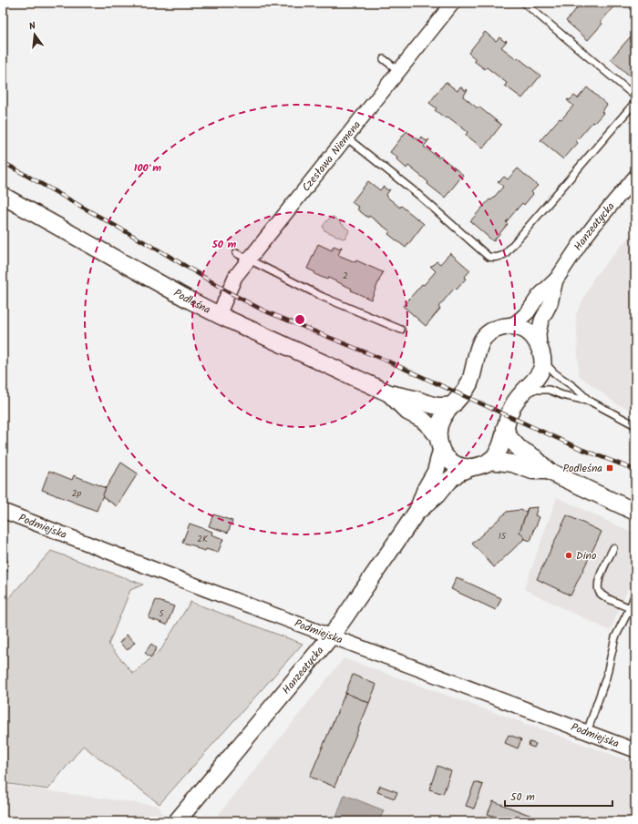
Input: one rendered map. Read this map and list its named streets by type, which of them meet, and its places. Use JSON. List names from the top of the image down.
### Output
{
  "streets": {
    "street": [
      "Czesława Niemena",
      "Hanzeatycka",
      "Podleśna",
      "Podmiejska"
    ]
  },
  "crossings": [
    ["Czesława Niemena", "Podleśna"],
    ["Hanzeatycka", "Podleśna"],
    ["Hanzeatycka", "Podmiejska"]
  ],
  "places": {
    "transit": ["Podleśna"],
    "other": ["Dino"]
  },
  "house_numbers": [
    "2",
    "2p",
    "15",
    "2K",
    "5"
  ],
  "scale_bar": "50 m",
  "north": "top",
  "rings": ["100 m", "50 m"]
}
